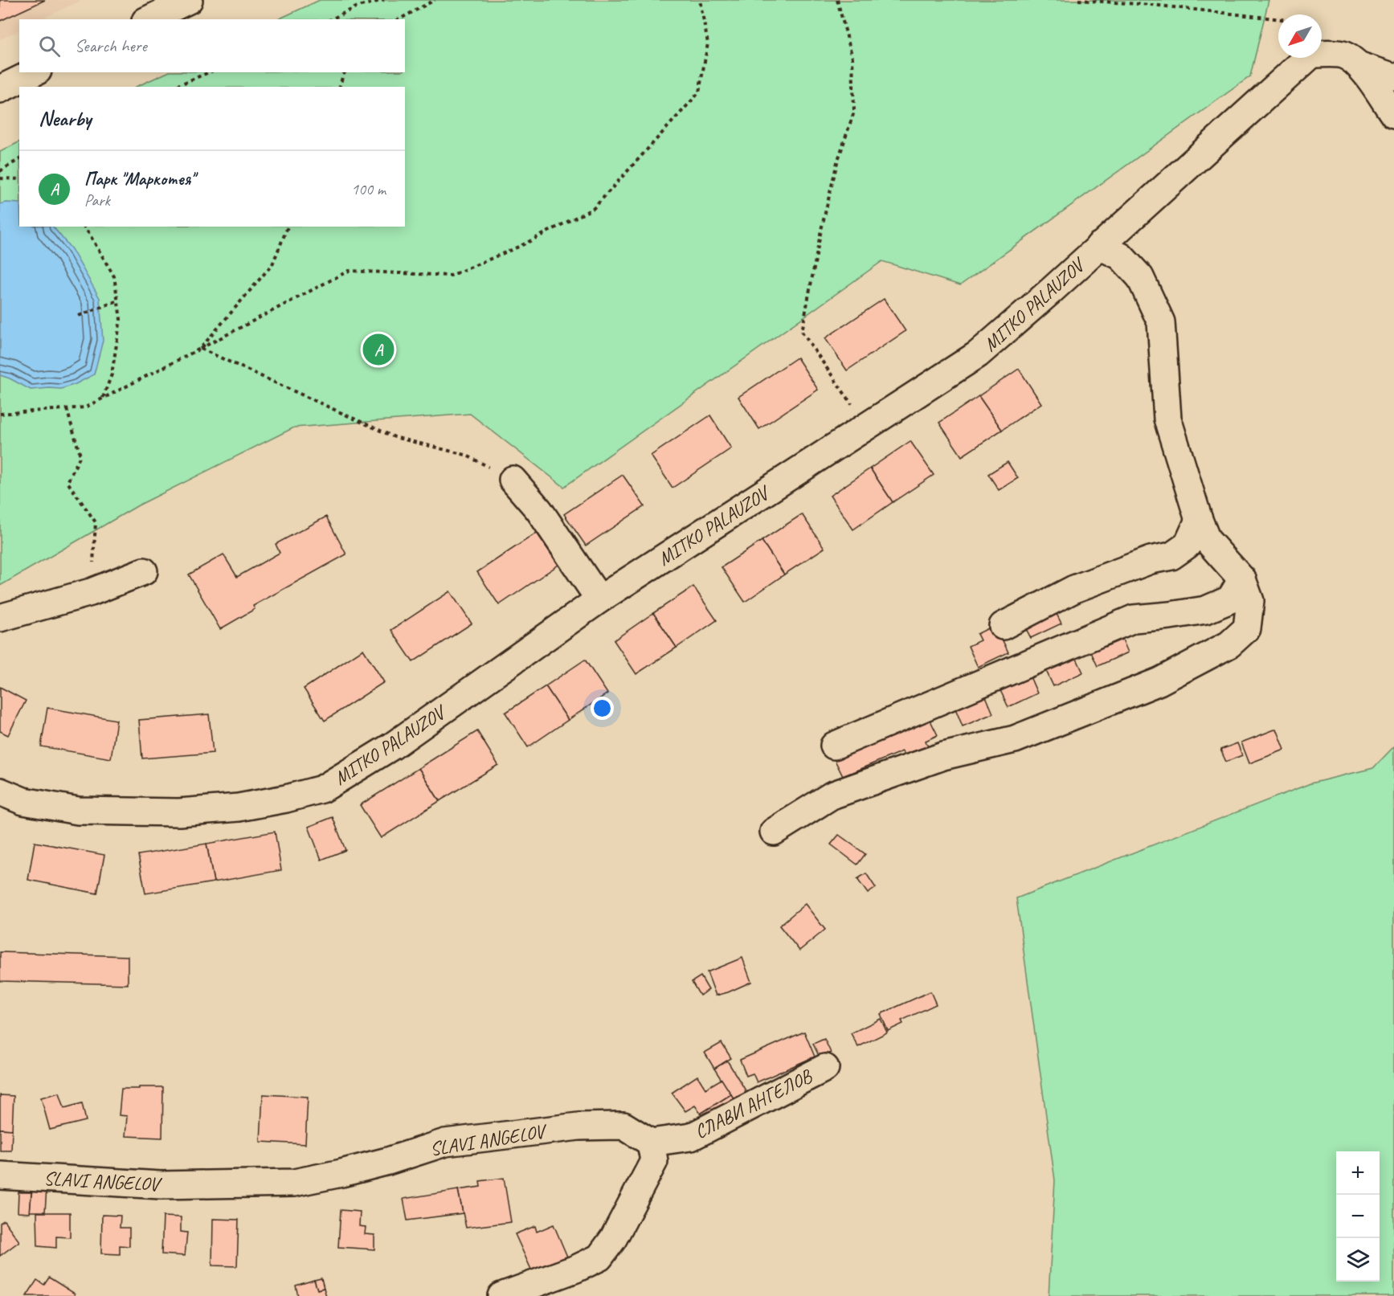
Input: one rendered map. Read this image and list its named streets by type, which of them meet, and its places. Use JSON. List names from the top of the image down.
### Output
{
  "streets": {
    "street": ["MITKO PALAUZOV", "СЛАВИ АНГЕЛОВ", "SLAVI ANGELOV"]
  },
  "crossings": [
    ["СЛАВИ АНГЕЛОВ", "SLAVI ANGELOV"]
  ],
  "north": "bottom left",
  "page": {
    "search": "Search here",
    "heading": "Nearby",
    "list": [
      {
        "mark": "A",
        "name": "Парк \"Маркотея\"",
        "note": "Park",
        "value": "100 m"
      }
    ],
    "pins": "A",
    "map_buttons": ["+", "−"]
  }
}
